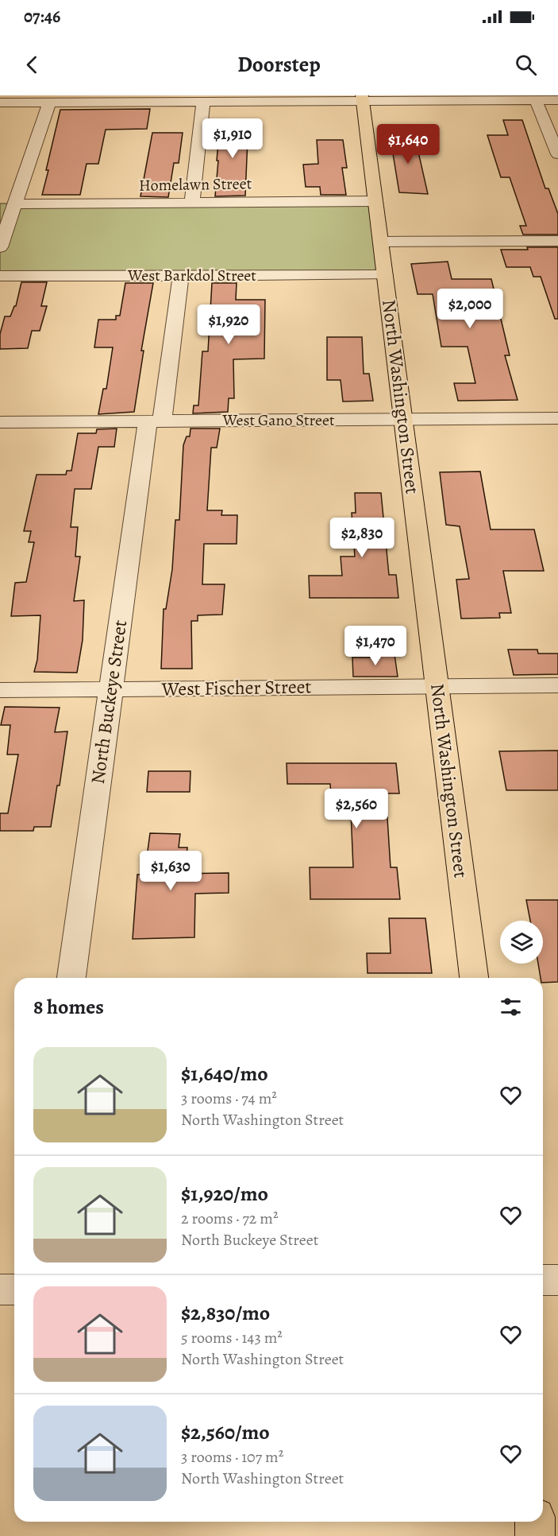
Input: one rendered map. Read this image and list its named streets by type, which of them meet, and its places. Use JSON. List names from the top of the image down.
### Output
{
  "streets": {
    "main road": ["North Washington Street"],
    "street": [
      "Homelawn Street",
      "West Barkdol Street",
      "West Gano Street",
      "West Fischer Street",
      "North Buckeye Street"
    ]
  },
  "crossings": [
    ["Homelawn Street", "North Washington Street"],
    ["West Barkdol Street", "North Washington Street"],
    ["West Barkdol Street", "North Buckeye Street"],
    ["North Washington Street", "West Gano Street"],
    ["North Washington Street", "West Fischer Street"],
    ["West Gano Street", "North Buckeye Street"],
    ["West Fischer Street", "North Buckeye Street"]
  ],
  "page": {
    "status": "07:46",
    "header": "Doorstep",
    "price": [
      "$1,910",
      "$1,640",
      "$2,000",
      "$1,920",
      "$2,830",
      "$1,470",
      "$2,560",
      "$1,630"
    ],
    "heading": "8 homes",
    "list": [
      {
        "name": "$1,640/mo",
        "note": "3 rooms · 74 m² · North Washington Street"
      },
      {
        "name": "$1,920/mo",
        "note": "2 rooms · 72 m² · North Buckeye Street"
      },
      {
        "name": "$2,830/mo",
        "note": "5 rooms · 143 m² · North Washington Street"
      },
      {
        "name": "$2,560/mo",
        "note": "3 rooms · 107 m² · North Washington Street"
      }
    ]
  }
}
